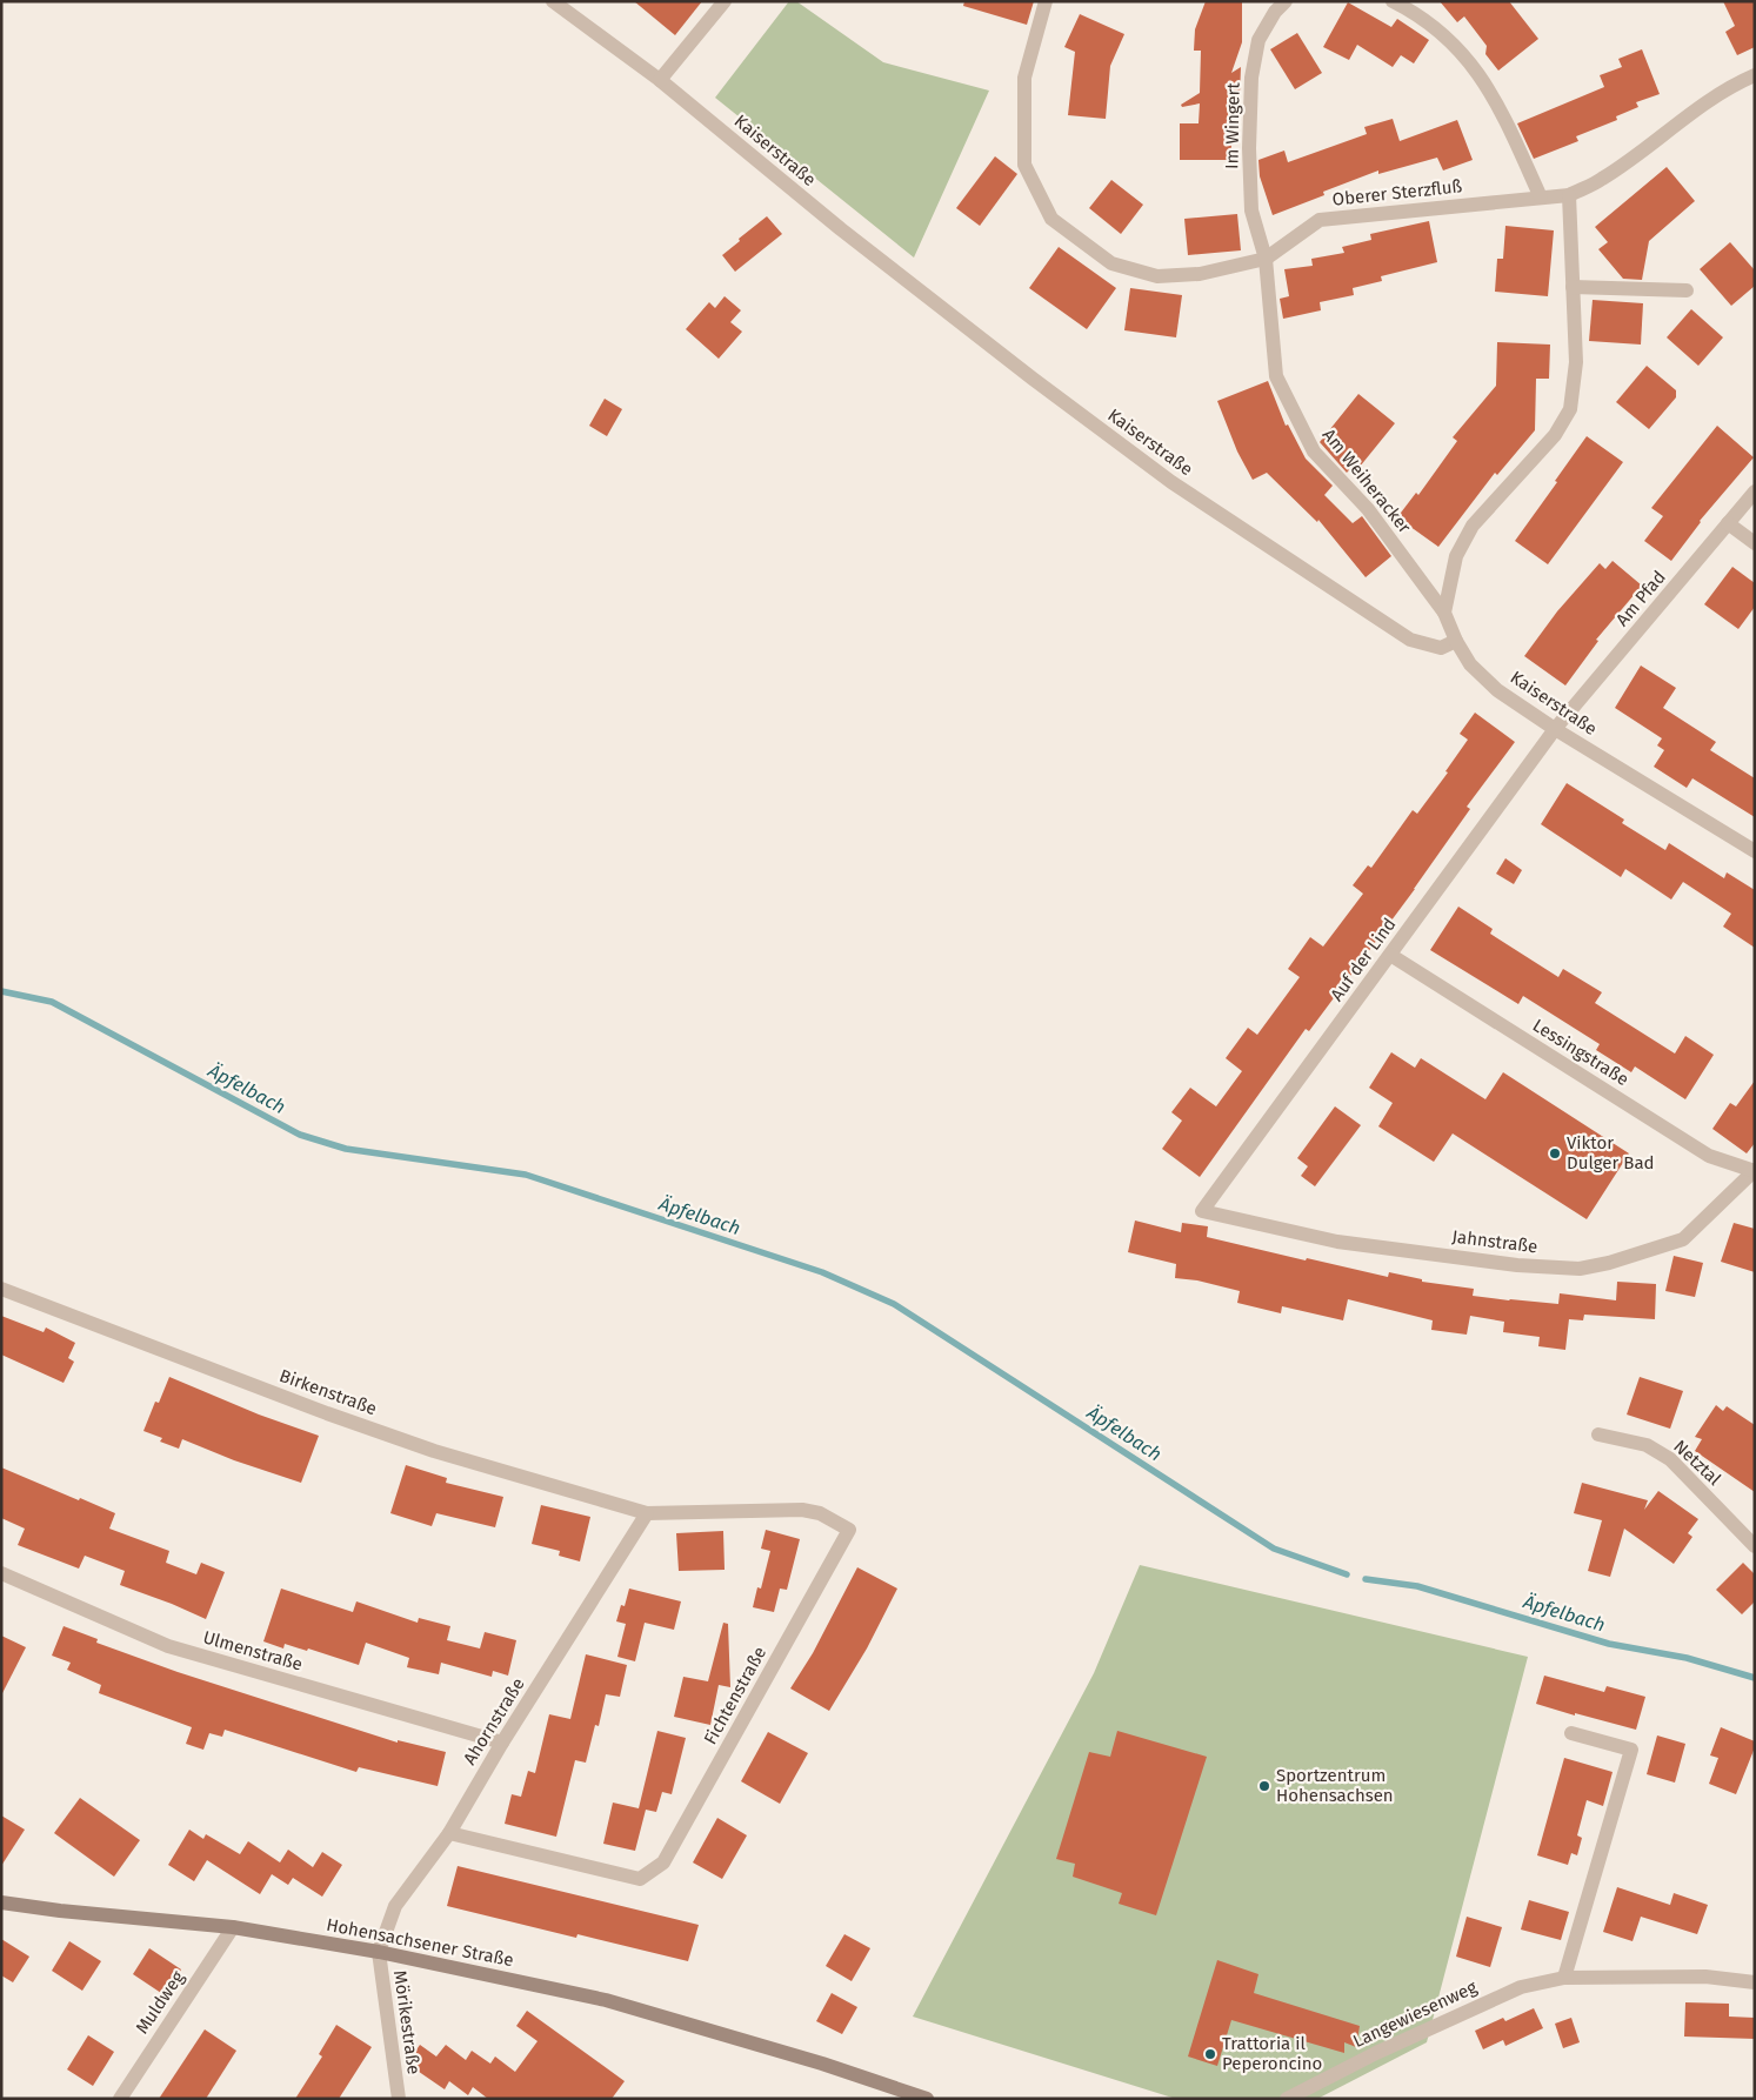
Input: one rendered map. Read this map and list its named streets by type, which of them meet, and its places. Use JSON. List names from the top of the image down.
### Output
{
  "streets": {
    "street": [
      "Im Wingert",
      "Kaiserstraße",
      "Oberer Sterzfluß",
      "Am Weiheracker",
      "Am Pfad",
      "Auf der Lind",
      "Lessingstraße",
      "Jahnstraße",
      "Birkenstraße",
      "Netztal",
      "Ulmenstraße",
      "Fichtenstraße",
      "Ahornstraße",
      "Hohensachsener Straße",
      "Muldweg",
      "Langewiesenweg",
      "Mörikestraße"
    ]
  },
  "crossings": [
    ["Im Wingert", "Oberer Sterzfluß"],
    ["Im Wingert", "Am Weiheracker"],
    ["Kaiserstraße", "Am Weiheracker"],
    ["Kaiserstraße", "Am Pfad"],
    ["Kaiserstraße", "Auf der Lind"],
    ["Oberer Sterzfluß", "Am Weiheracker"],
    ["Am Pfad", "Auf der Lind"],
    ["Auf der Lind", "Lessingstraße"],
    ["Auf der Lind", "Jahnstraße"],
    ["Lessingstraße", "Jahnstraße"],
    ["Birkenstraße", "Fichtenstraße"],
    ["Birkenstraße", "Ahornstraße"],
    ["Ulmenstraße", "Ahornstraße"],
    ["Fichtenstraße", "Ahornstraße"],
    ["Ahornstraße", "Hohensachsener Straße"],
    ["Ahornstraße", "Mörikestraße"],
    ["Hohensachsener Straße", "Muldweg"],
    ["Hohensachsener Straße", "Mörikestraße"]
  ],
  "water": ["Äpfelbach"],
  "places": ["Viktor Dulger Bad", "Sportzentrum Hohensachsen", "Trattoria il Peperoncino"]
}
